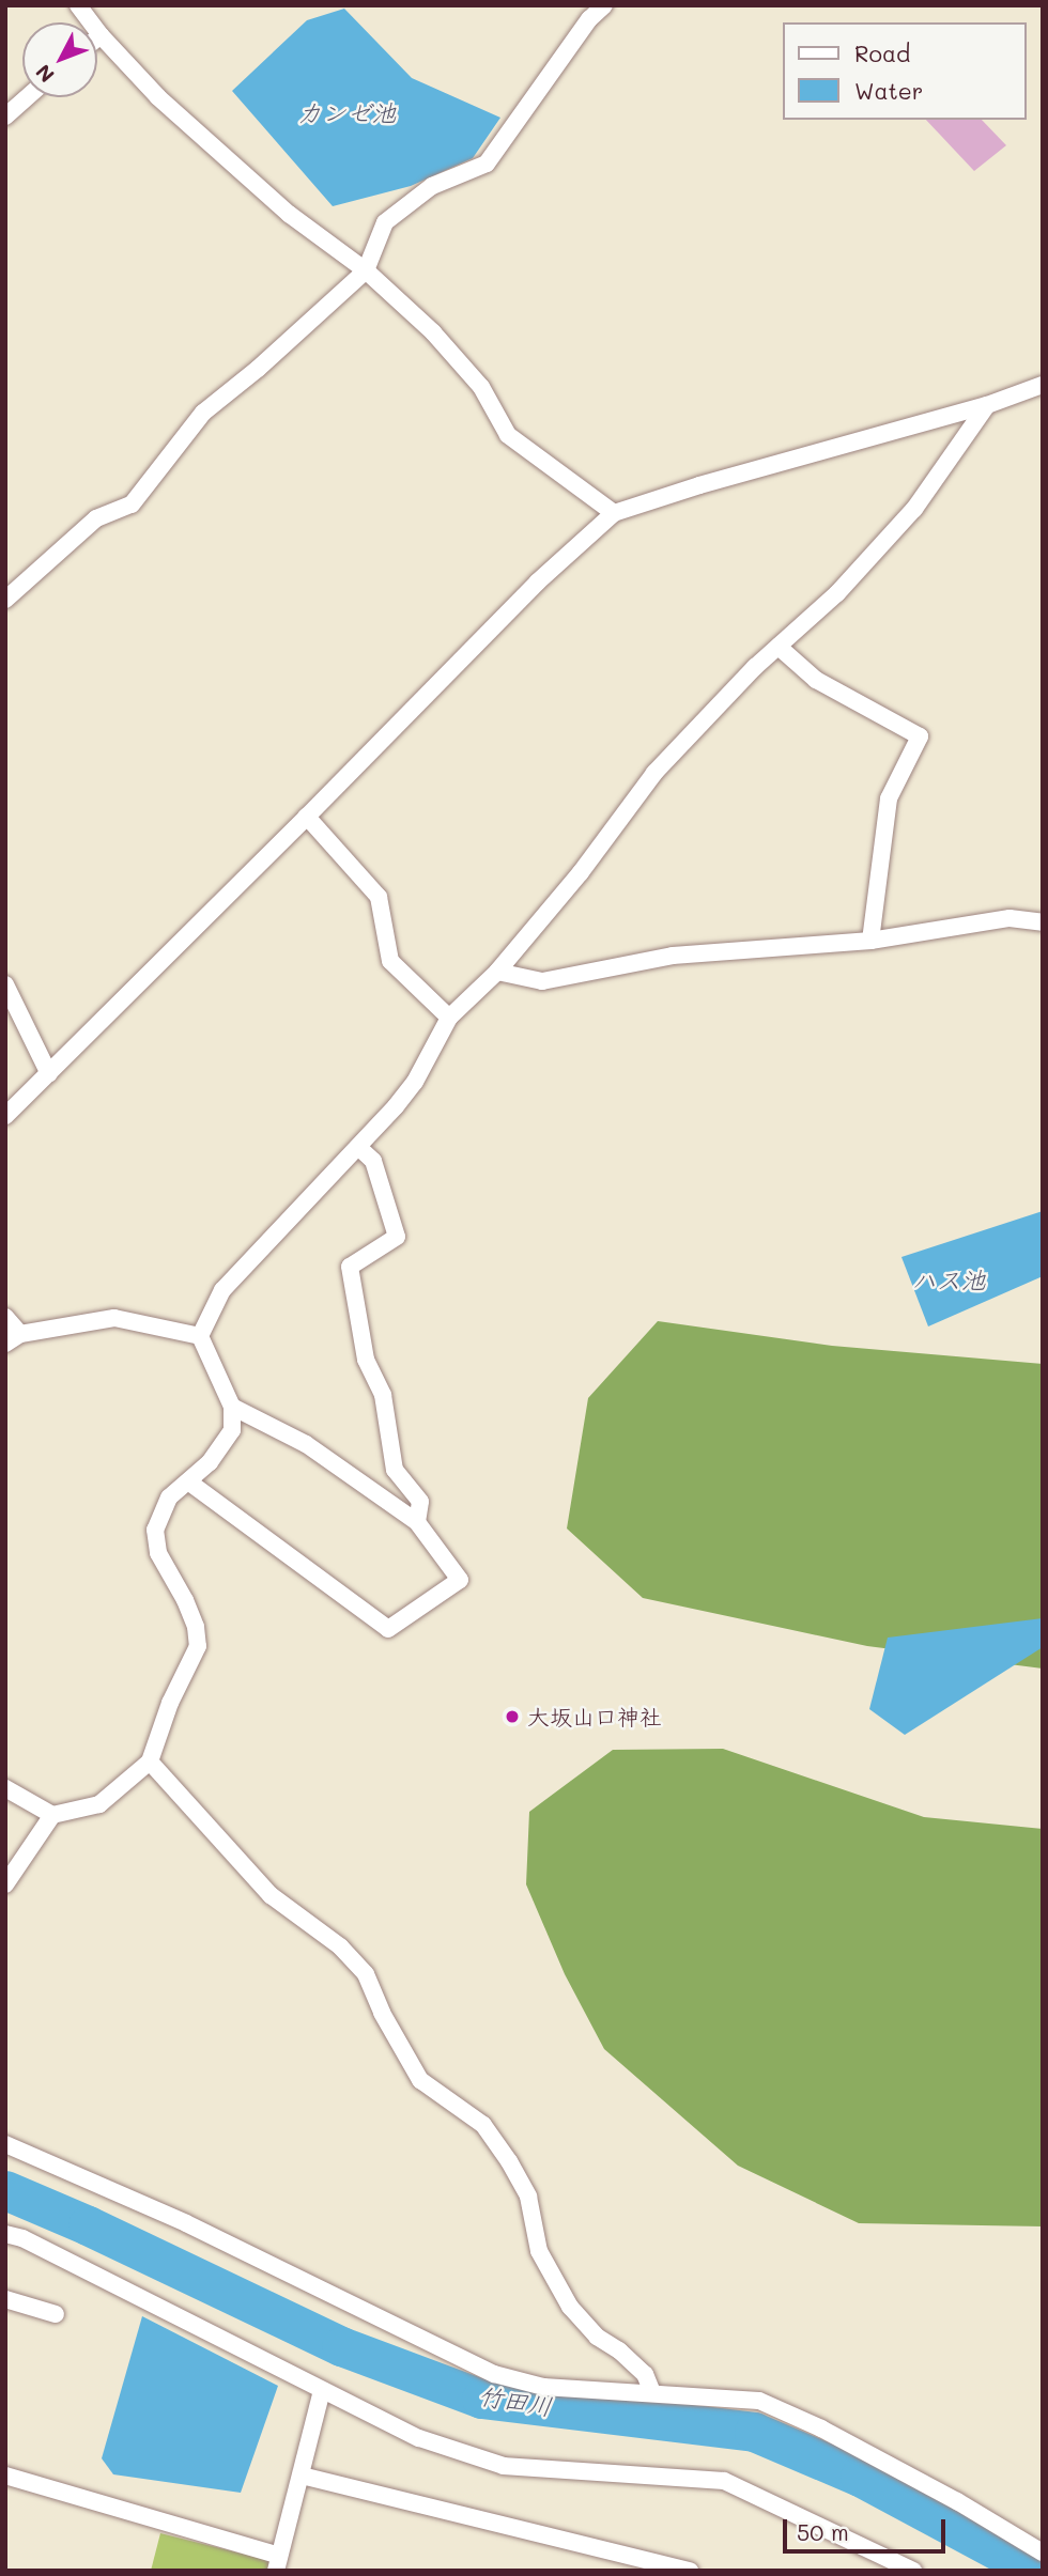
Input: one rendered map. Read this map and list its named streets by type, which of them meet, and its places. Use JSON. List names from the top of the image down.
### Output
{
  "water": ["カンゼ池", "ハス池", "竹田川"],
  "places": ["大坂山口神社"],
  "legend": ["Road", "Water"],
  "scale_bar": "50 m",
  "north": "bottom left"
}
